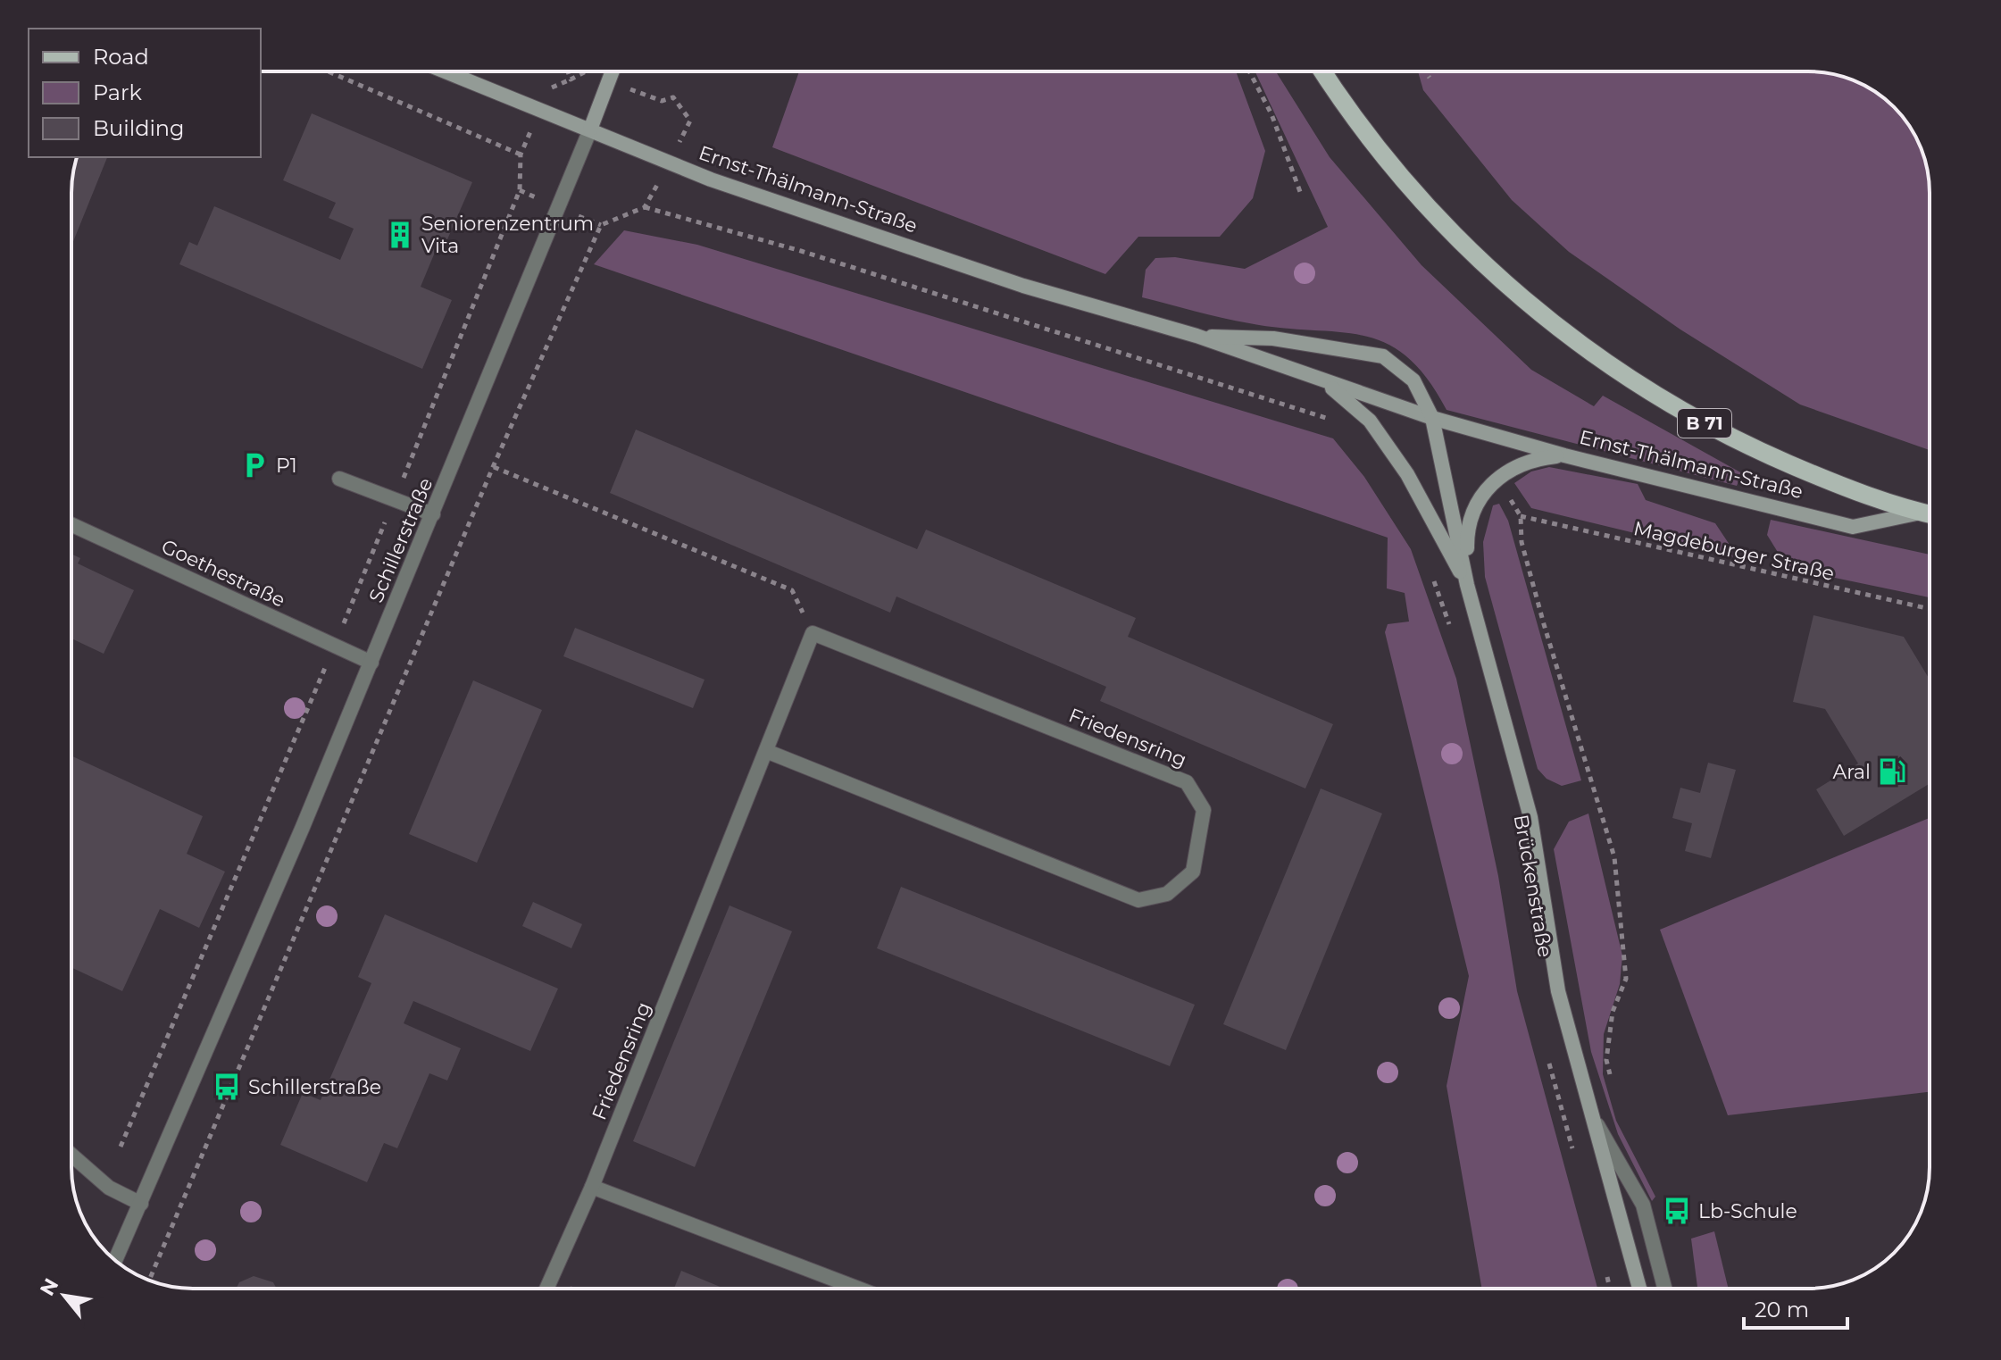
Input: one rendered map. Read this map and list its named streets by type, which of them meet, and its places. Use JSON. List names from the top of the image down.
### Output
{
  "streets": {
    "main road": [
      "Ernst-Thälmann-Straße",
      "B 71",
      "Schillerstraße",
      "Brückenstraße"
    ],
    "street": ["Goethestraße", "Friedensring"],
    "path": ["Magdeburger Straße"]
  },
  "crossings": [
    ["Ernst-Thälmann-Straße", "B 71"],
    ["Ernst-Thälmann-Straße", "Schillerstraße"],
    ["Ernst-Thälmann-Straße", "Brückenstraße"],
    ["Schillerstraße", "Goethestraße"]
  ],
  "places": {
    "building": ["Seniorenzentrum Vita"],
    "parking": ["P1"],
    "fuel station": ["Aral"],
    "bus stop": ["Schillerstraße", "Lb-Schule"]
  },
  "legend": ["Road", "Park", "Building"],
  "scale_bar": "20 m",
  "north": "top left"
}
